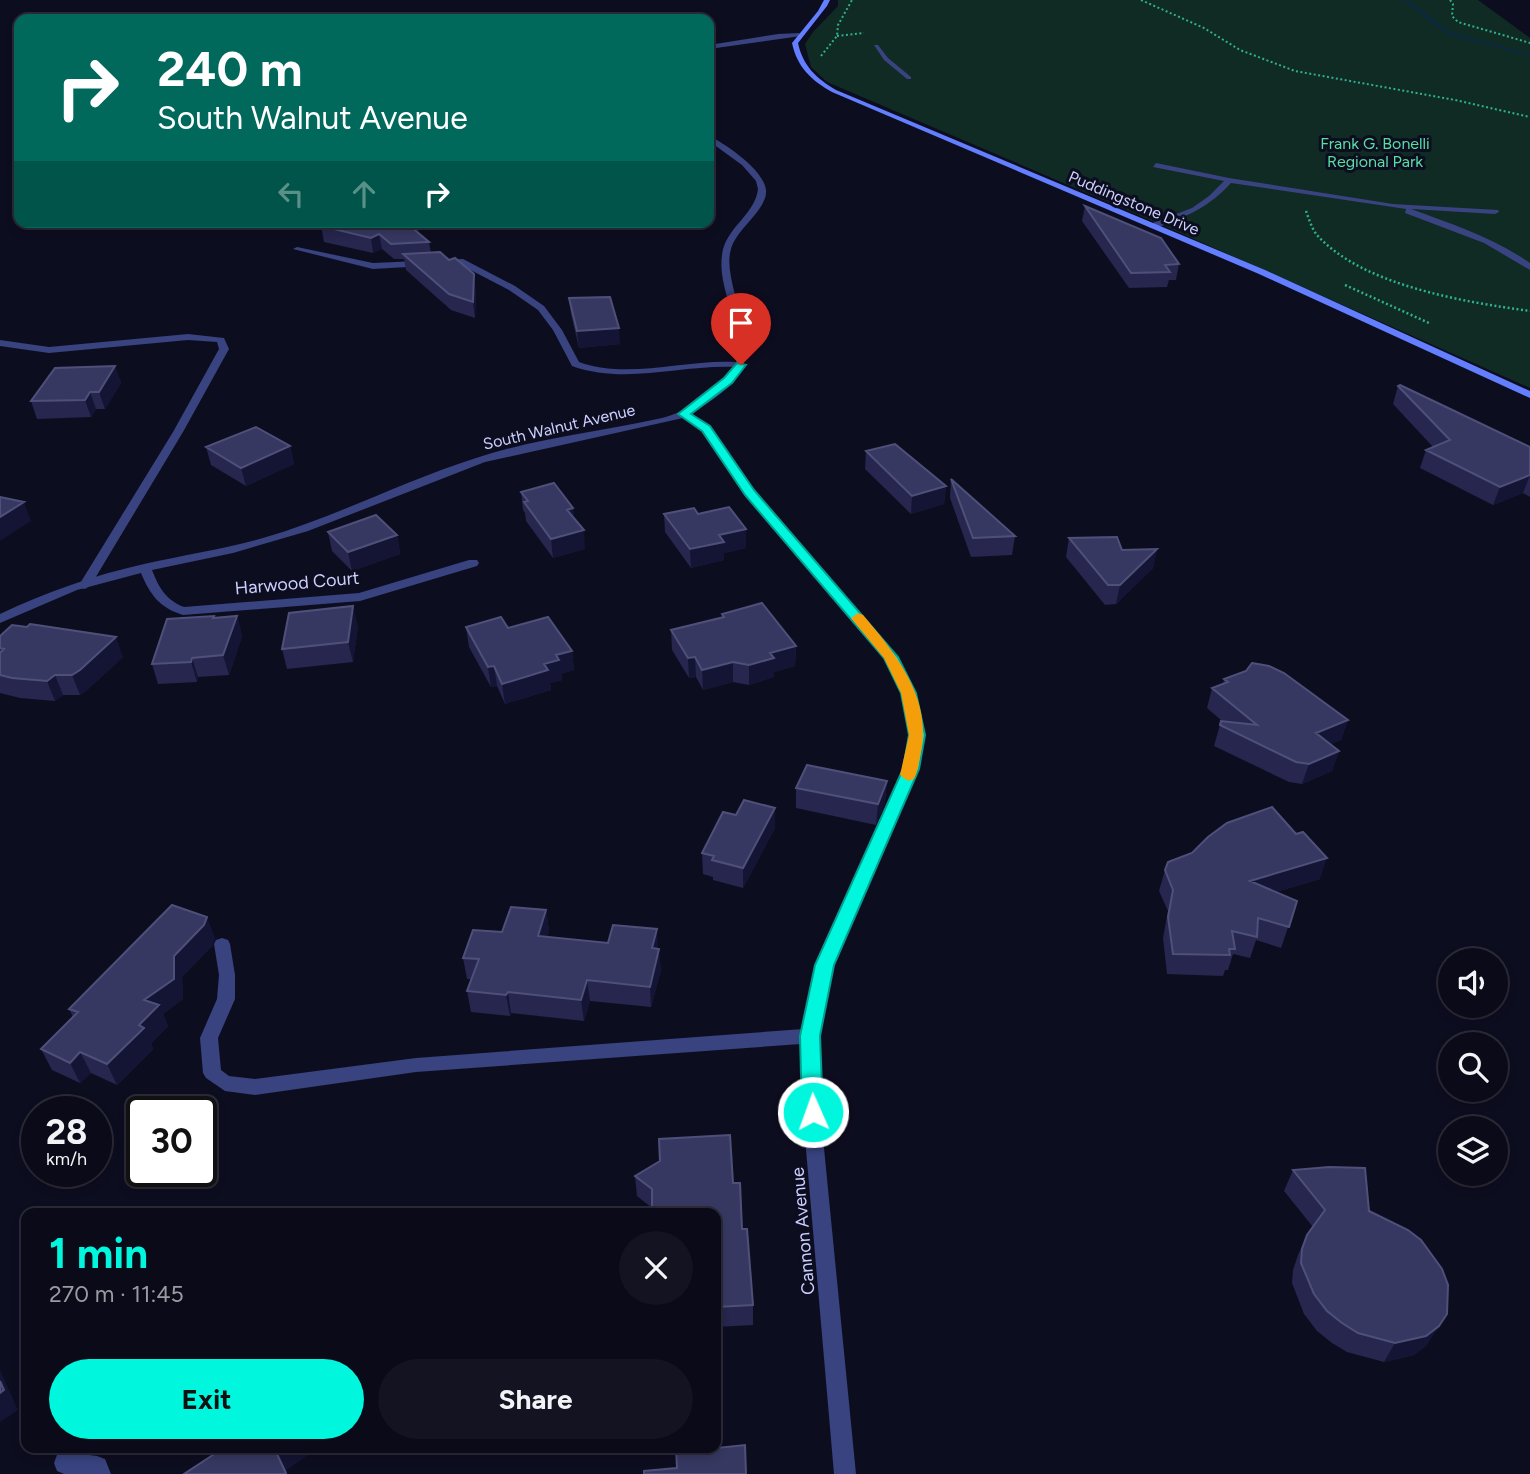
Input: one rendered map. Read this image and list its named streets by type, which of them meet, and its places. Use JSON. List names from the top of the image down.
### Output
{
  "streets": {
    "street": [
      "Puddingstone Drive",
      "South Walnut Avenue",
      "Harwood Court",
      "Cannon Avenue"
    ]
  },
  "crossings": [
    ["South Walnut Avenue", "Harwood Court"],
    ["South Walnut Avenue", "Cannon Avenue"]
  ],
  "parks": ["Frank G. Bonelli Regional Park"],
  "page": {
    "turn": ["240 m", "South Walnut Avenue"],
    "speed": "28 km/h",
    "limit": "30",
    "heading": ["1 min", "270 m · 11:45"],
    "buttons": ["Exit", "Share"]
  }
}
